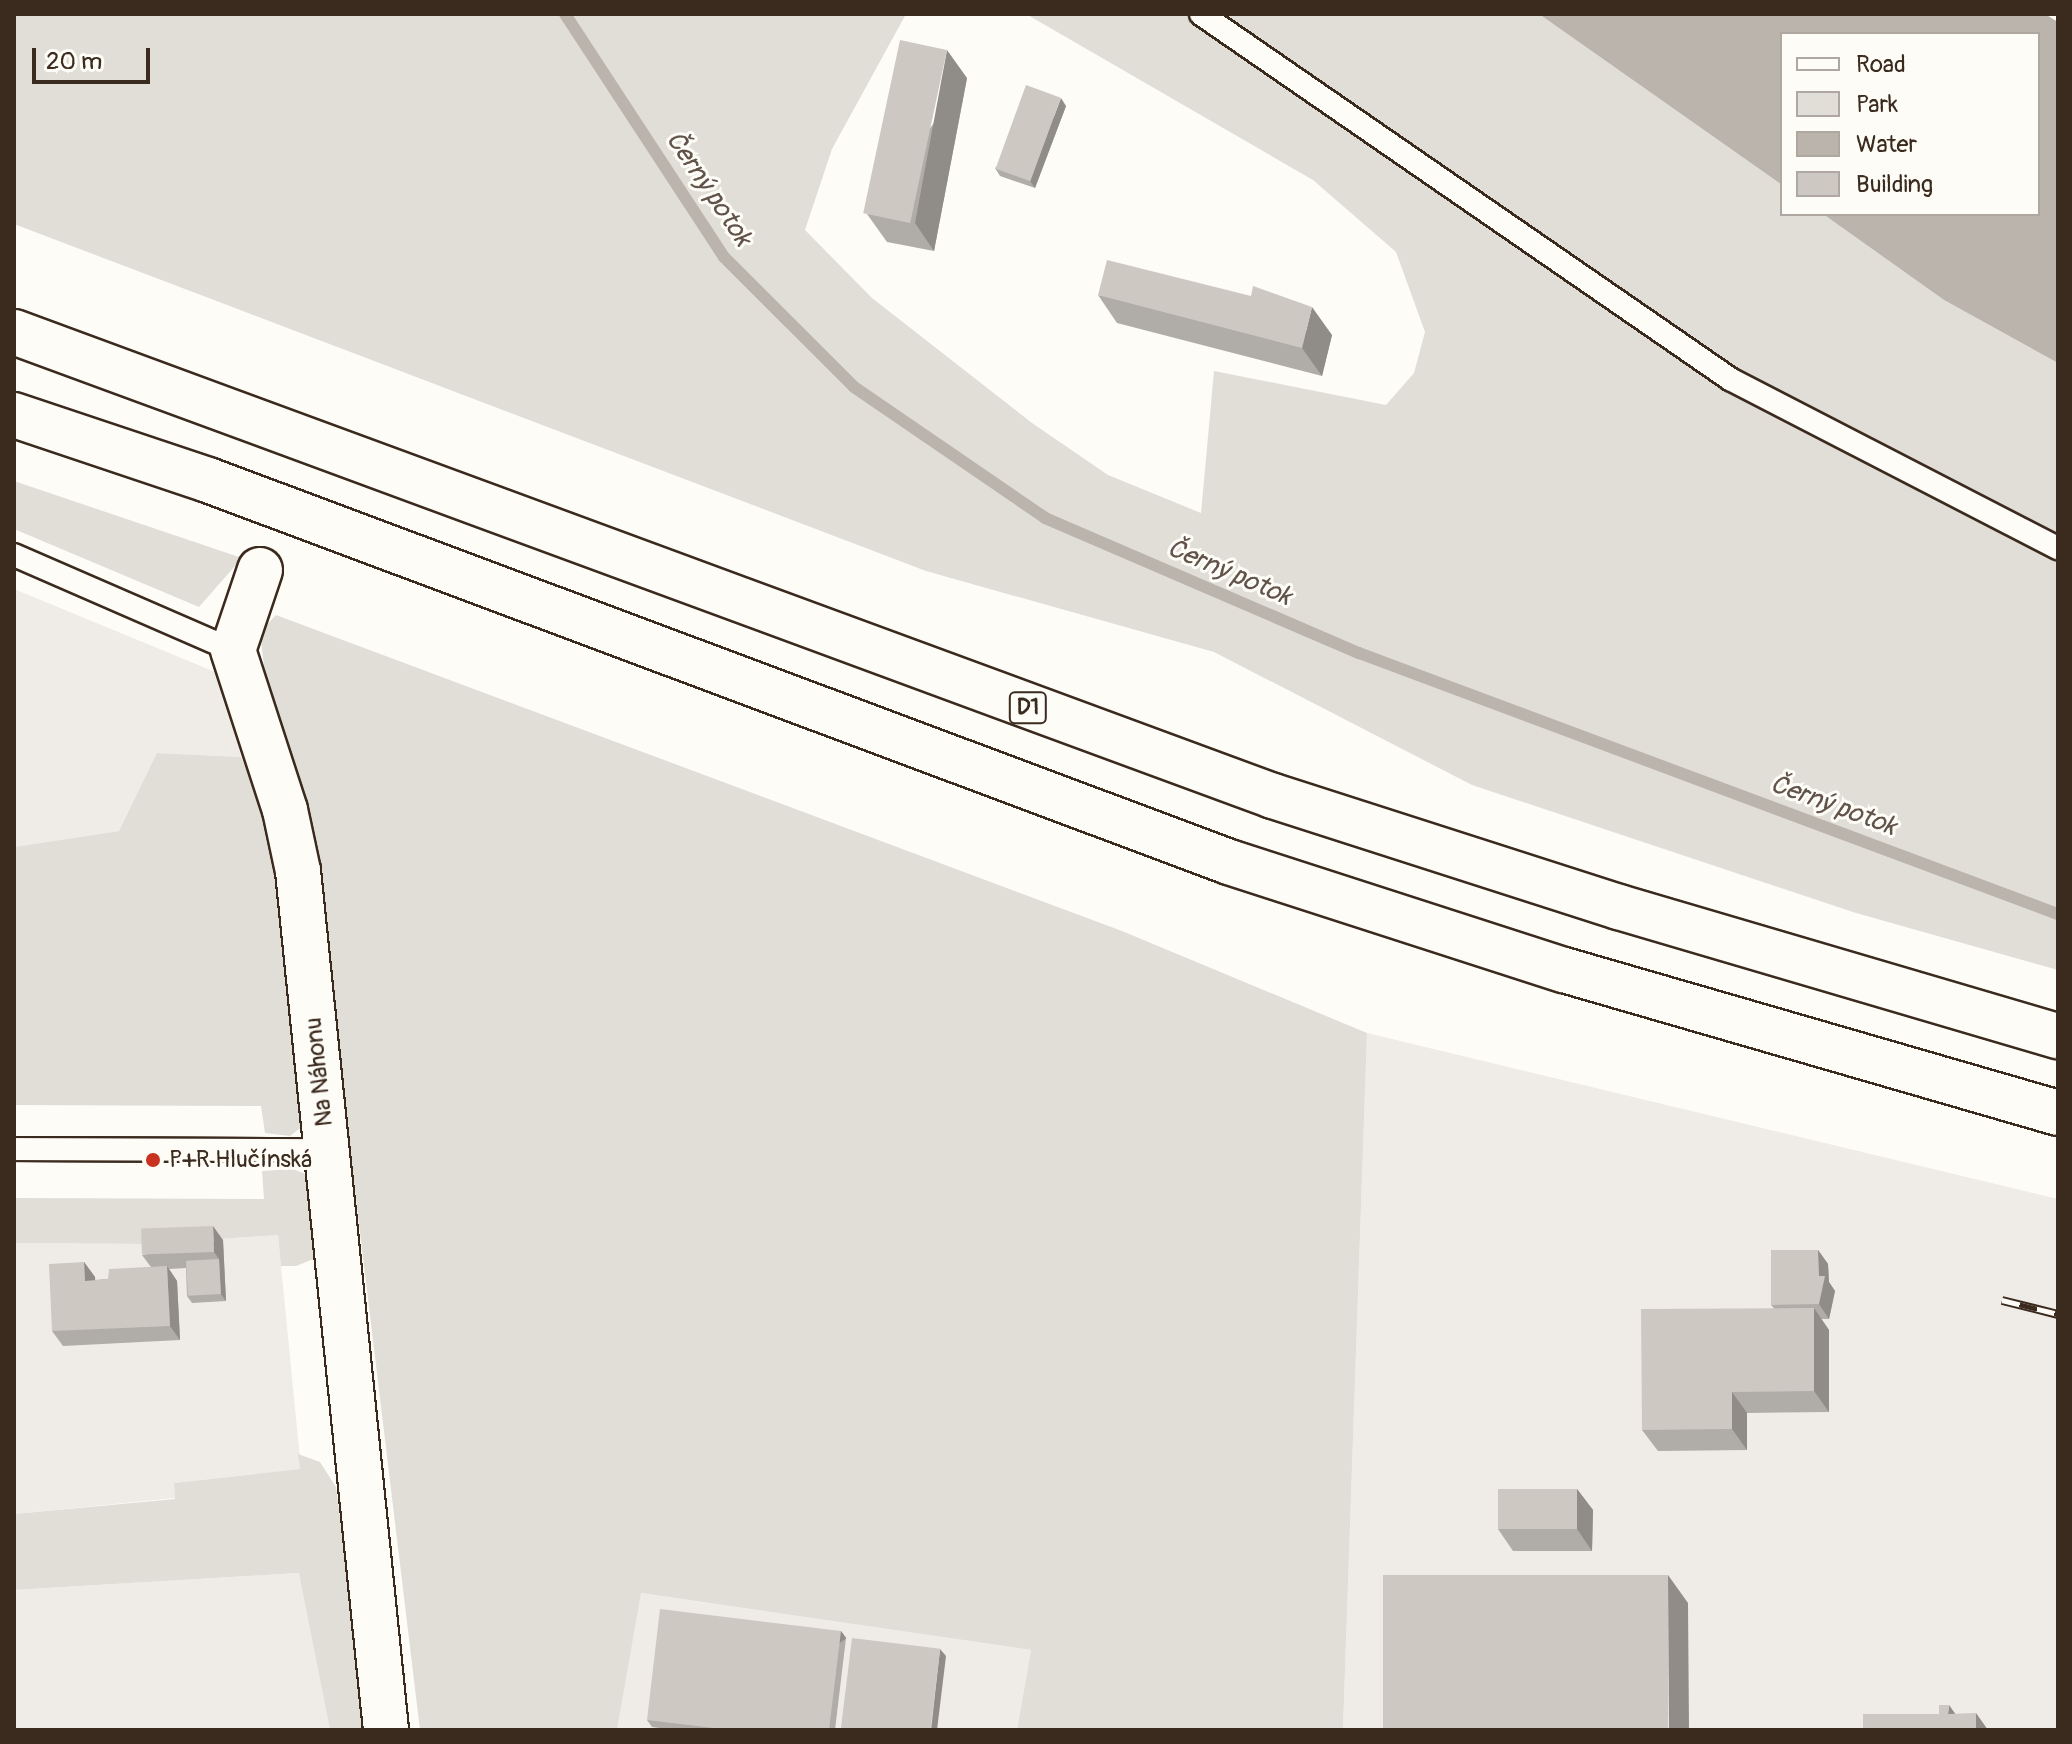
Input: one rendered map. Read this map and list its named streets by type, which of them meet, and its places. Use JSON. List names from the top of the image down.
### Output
{
  "streets": {
    "main road": ["D1", "Na Náhonu"]
  },
  "water": ["Černý potok"],
  "places": ["P+R Hlučínská"],
  "legend": [
    "Road",
    "Park",
    "Water",
    "Building"
  ],
  "scale_bar": "20 m"
}
